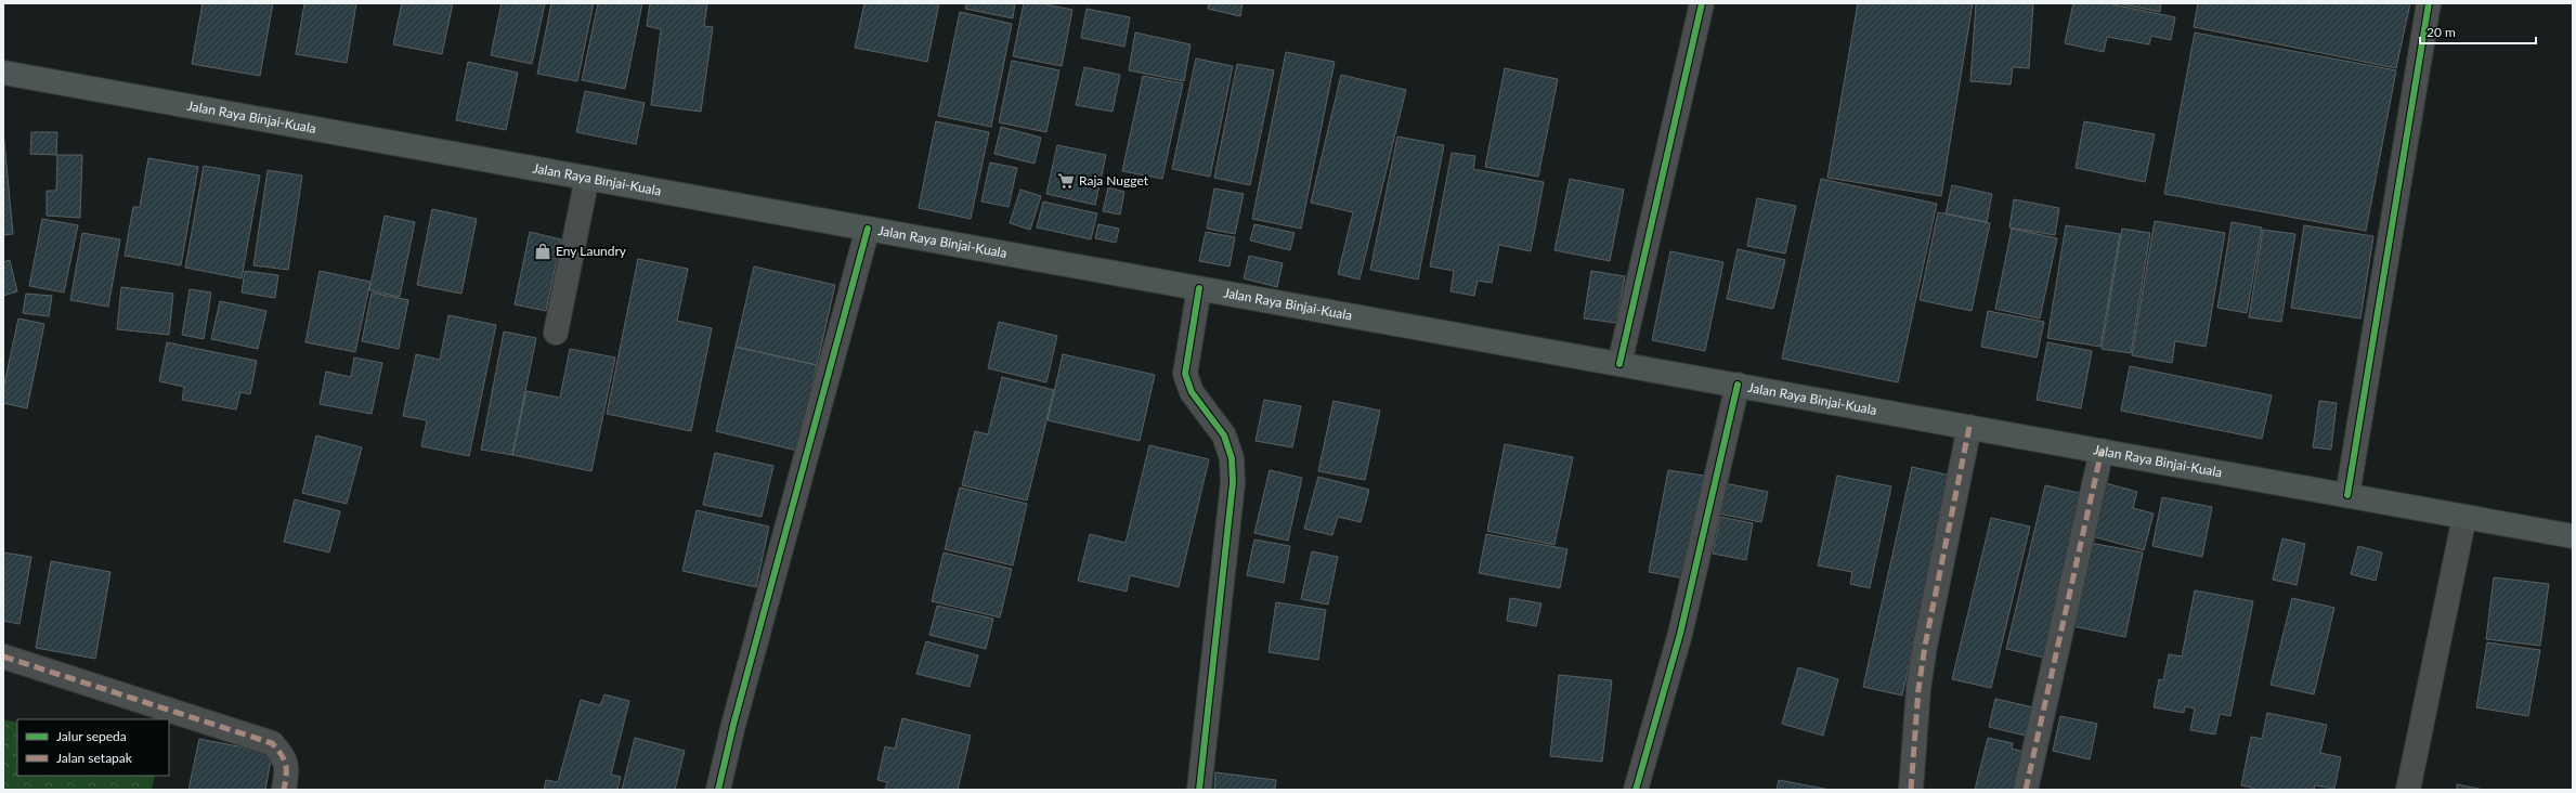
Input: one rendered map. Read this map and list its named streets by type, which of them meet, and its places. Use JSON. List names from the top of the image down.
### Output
{
  "streets": {
    "main road": ["Jalan Raya Binjai-Kuala"]
  },
  "places": {
    "supermarket": ["Raja Nugget"],
    "shop": ["Eny Laundry"]
  },
  "legend": ["Jalur sepeda", "Jalan setapak"],
  "scale_bar": "20 m"
}
